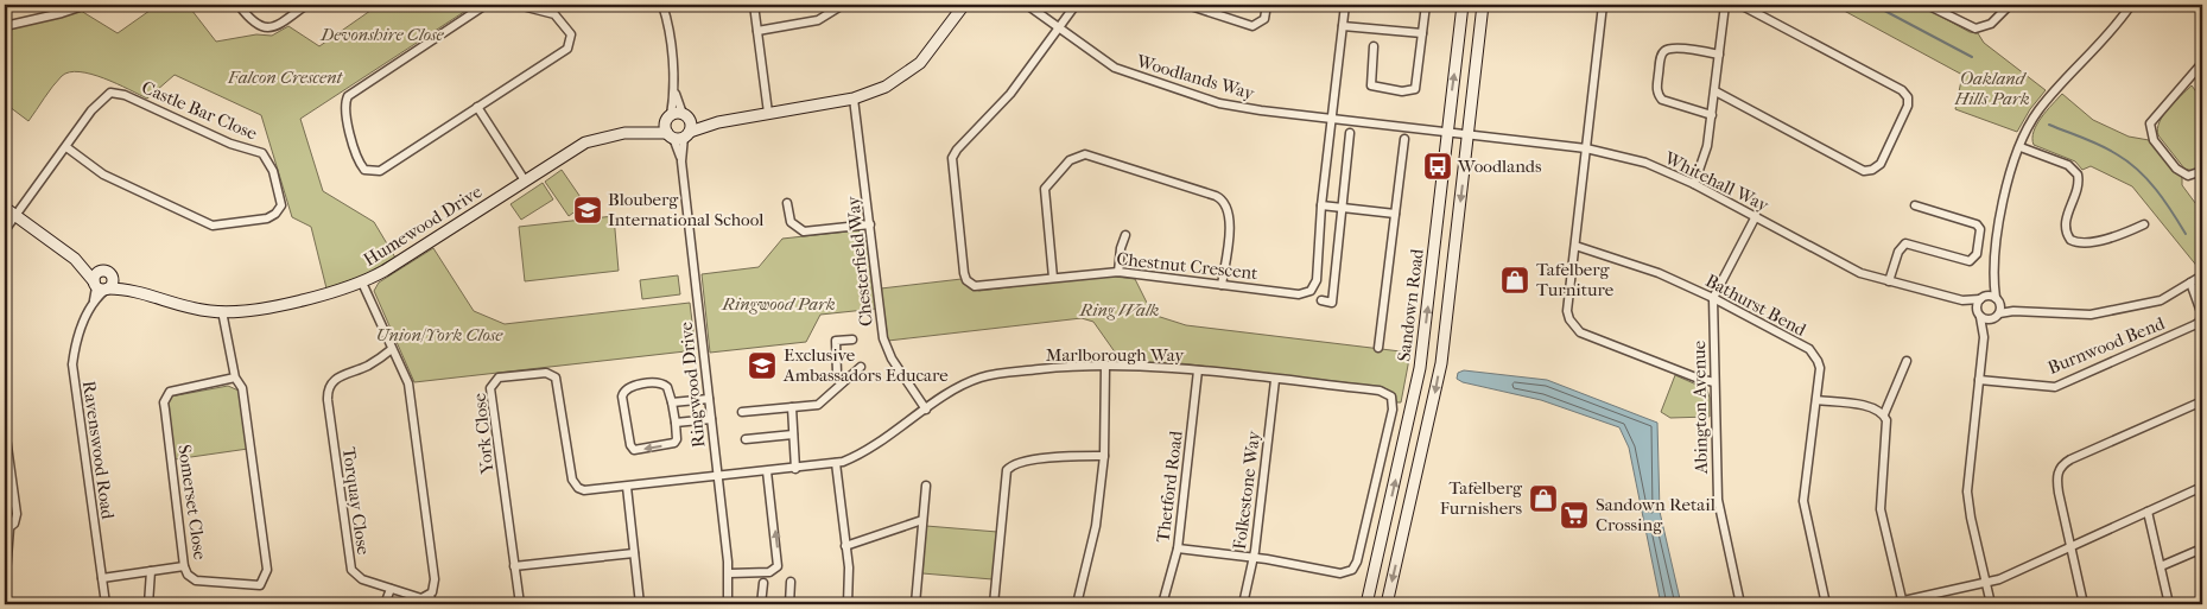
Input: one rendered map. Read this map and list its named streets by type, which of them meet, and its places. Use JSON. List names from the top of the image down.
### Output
{
  "streets": {
    "street": [
      "Woodlands Way",
      "Castle Bar Close",
      "Whitehall Way",
      "Humewood Drive",
      "Chesterfield Way",
      "Chestnut Crescent",
      "Sandown Road",
      "Bathurst Bend",
      "Burnwood Bend",
      "Marlborough Way",
      "Ringwood Drive",
      "Abington Avenue",
      "York Close",
      "Ravenswood Road",
      "Thetford Road",
      "Folkestone Way",
      "Torquay Close",
      "Somerset Close"
    ]
  },
  "crossings": [
    ["Woodlands Way", "Whitehall Way"],
    ["Woodlands Way", "Chestnut Crescent"],
    ["Woodlands Way", "Sandown Road"],
    ["Whitehall Way", "Sandown Road"],
    ["Whitehall Way", "Abington Avenue"],
    ["Humewood Drive", "Chesterfield Way"],
    ["Humewood Drive", "Ringwood Drive"],
    ["Humewood Drive", "Ravenswood Road"],
    ["Humewood Drive", "Somerset Close"],
    ["Chesterfield Way", "Marlborough Way"],
    ["Bathurst Bend", "Abington Avenue"],
    ["Marlborough Way", "Ringwood Drive"],
    ["Marlborough Way", "York Close"],
    ["Marlborough Way", "Thetford Road"],
    ["Marlborough Way", "Folkestone Way"],
    ["Ringwood Drive", "York Close"]
  ],
  "parks": [
    "Devonshire Close",
    "Falcon Crescent",
    "Oakland Hills Park",
    "Ringwood Park",
    "Ring Walk",
    "Union/York Close"
  ],
  "places": {
    "bus stop": ["Woodlands"],
    "school or university": ["Blouberg International School", "Exclusive Ambassadors Educare"],
    "shop": ["Tafelberg Turniture", "Tafelberg Furnishers"],
    "supermarket": ["Sandown Retail Crossing"]
  }
}
